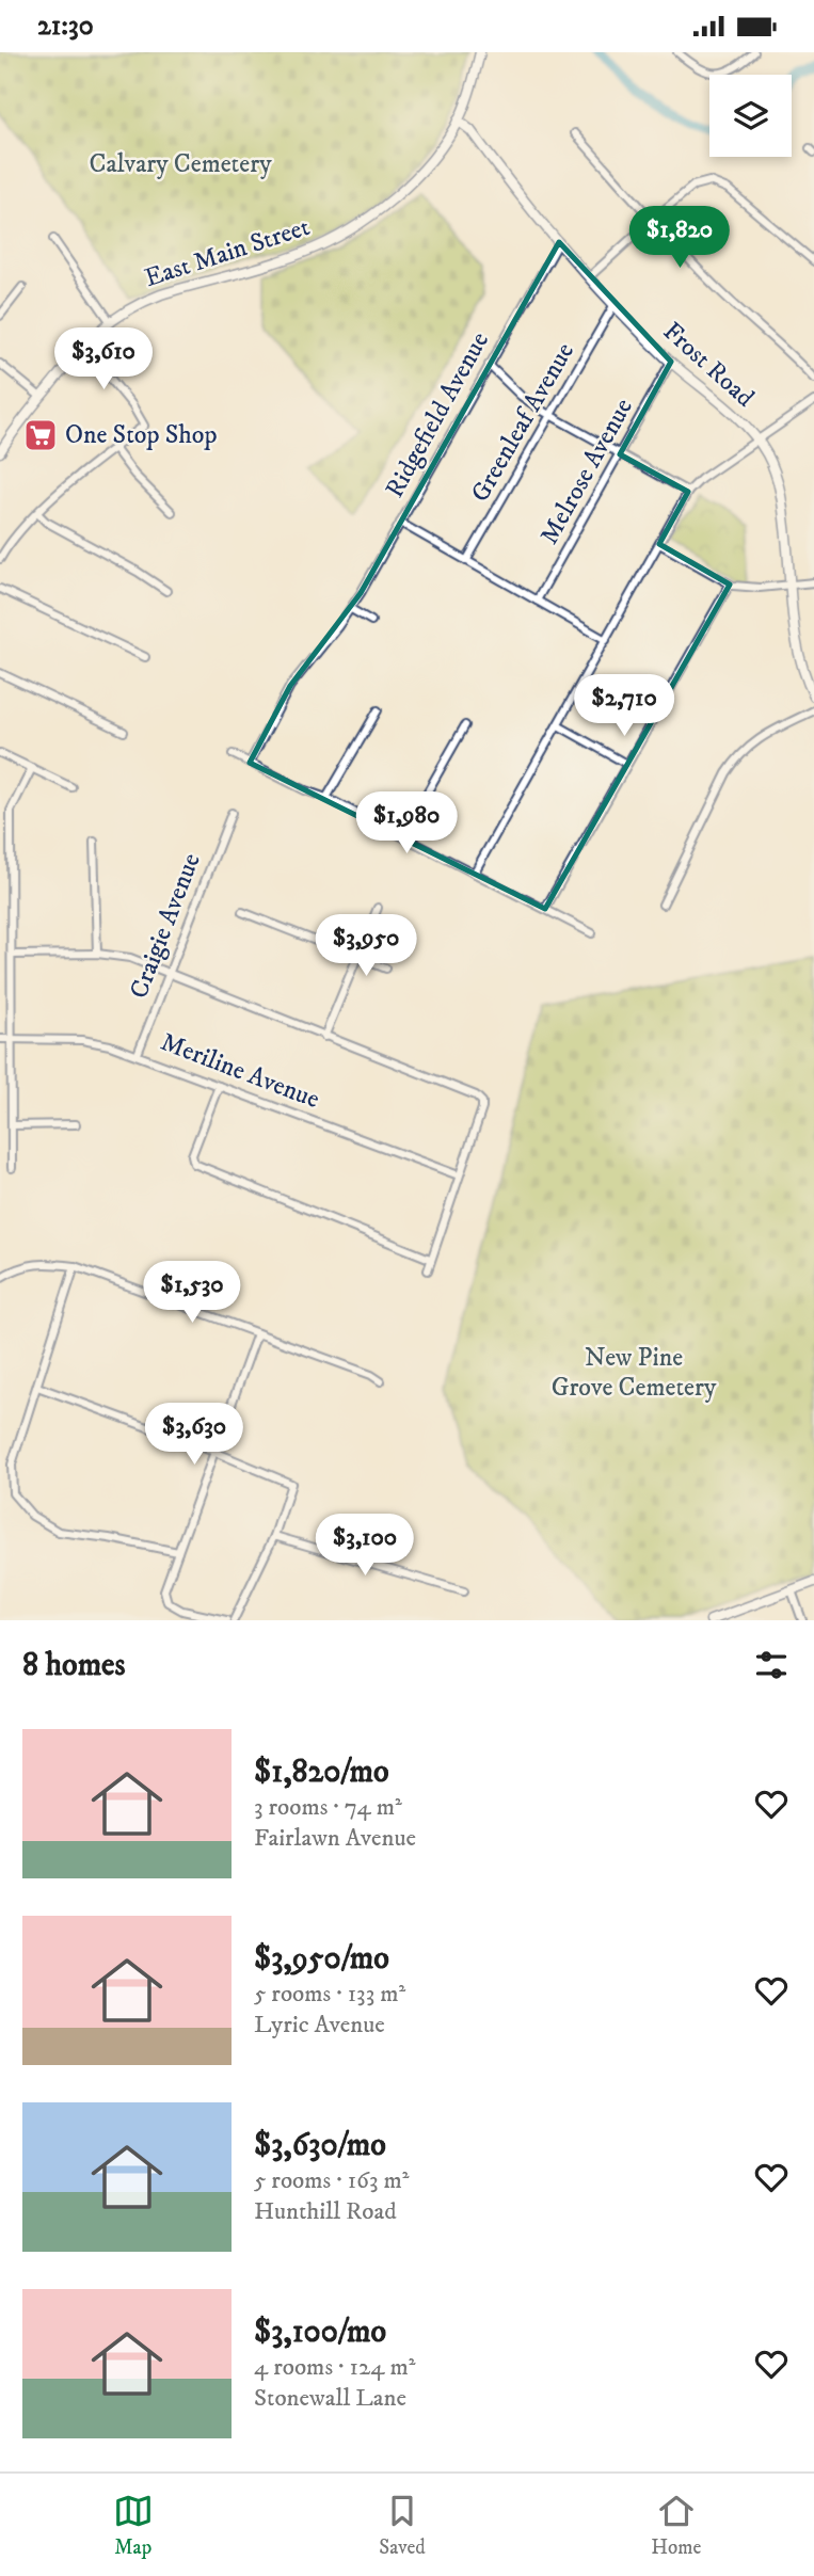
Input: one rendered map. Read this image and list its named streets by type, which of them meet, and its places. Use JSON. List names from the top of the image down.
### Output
{
  "streets": {
    "main road": ["East Main Street", "Frost Road"],
    "street": [
      "Ridgefield Avenue",
      "Greenleaf Avenue",
      "Melrose Avenue",
      "Craigie Avenue",
      "Meriline Avenue"
    ]
  },
  "crossings": [
    ["East Main Street", "Frost Road"],
    ["Frost Road", "Ridgefield Avenue"],
    ["Frost Road", "Greenleaf Avenue"],
    ["Frost Road", "Melrose Avenue"],
    ["Craigie Avenue", "Meriline Avenue"]
  ],
  "parks": ["Calvary Cemetery", "New Pine Grove Cemetery"],
  "places": {
    "supermarket": ["One Stop Shop"]
  },
  "page": {
    "status": "21:30",
    "price": [
      "$1,820",
      "$3,610",
      "$2,710",
      "$1,980",
      "$3,950",
      "$1,530",
      "$3,630",
      "$3,100"
    ],
    "heading": "8 homes",
    "list": [
      {
        "name": "$1,820/mo",
        "note": "3 rooms · 74 m² · Fairlawn Avenue"
      },
      {
        "name": "$3,950/mo",
        "note": "5 rooms · 133 m² · Lyric Avenue"
      },
      {
        "name": "$3,630/mo",
        "note": "5 rooms · 163 m² · Hunthill Road"
      },
      {
        "name": "$3,100/mo",
        "note": "4 rooms · 124 m² · Stonewall Lane"
      }
    ],
    "tabs": ["Map", "Saved", "Home"]
  }
}
